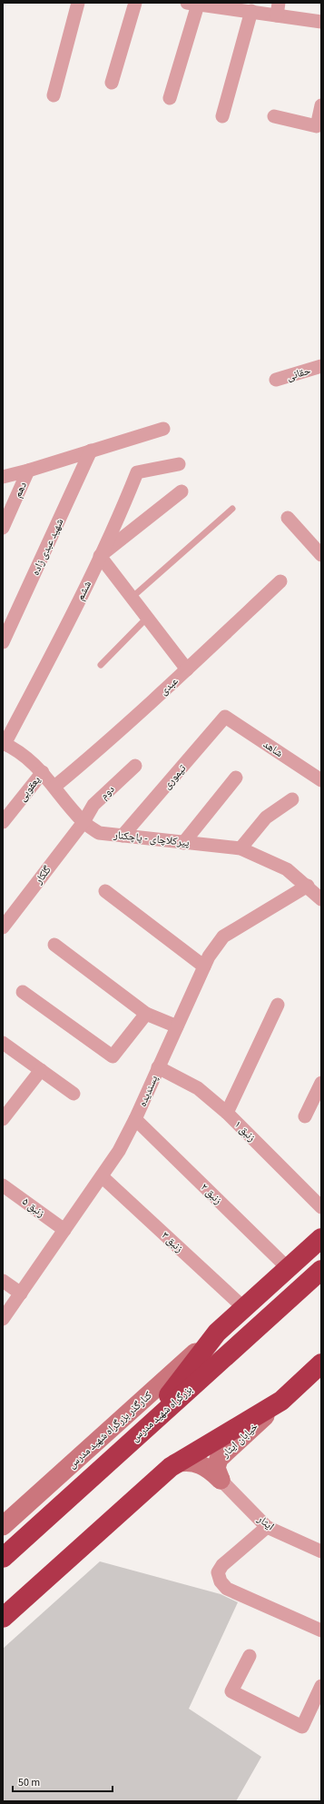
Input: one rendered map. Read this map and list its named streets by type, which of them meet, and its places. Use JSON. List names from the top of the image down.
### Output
{
  "streets": {
    "highway": ["بزرگراه شهید مدرس"],
    "street": [
      "حقانی",
      "دهم",
      "شهید عبدی زاده",
      "ششم",
      "عبدی",
      "شاهد",
      "تیموری",
      "یعقوبی",
      "دوم",
      "پیرکلاچای - پاچکنار",
      "گلکار",
      "پسندیده",
      "زنبق ۱",
      "زنبق ۲",
      "زنبق ۵",
      "زنبق ۳",
      "کنارگذر بزرگراه شهید مدرس",
      "خیابان ایثار",
      "ایثار"
    ]
  },
  "crossings": [
    ["ششم", "پیرکلاچای - پاچکنار"],
    ["عبدی", "پیرکلاچای - پاچکنار"],
    ["شاهد", "تیموری"],
    ["تیموری", "پیرکلاچای - پاچکنار"],
    ["یعقوبی", "پیرکلاچای - پاچکنار"],
    ["دوم", "پیرکلاچای - پاچکنار"],
    ["دوم", "گلکار"],
    ["پیرکلاچای - پاچکنار", "گلکار"],
    ["پیرکلاچای - پاچکنار", "پسندیده"],
    ["پسندیده", "زنبق ۱"],
    ["پسندیده", "زنبق ۲"],
    ["پسندیده", "زنبق ۵"],
    ["پسندیده", "زنبق ۳"],
    ["خیابان ایثار", "ایثار"]
  ],
  "scale_bar": "50 m"
}
